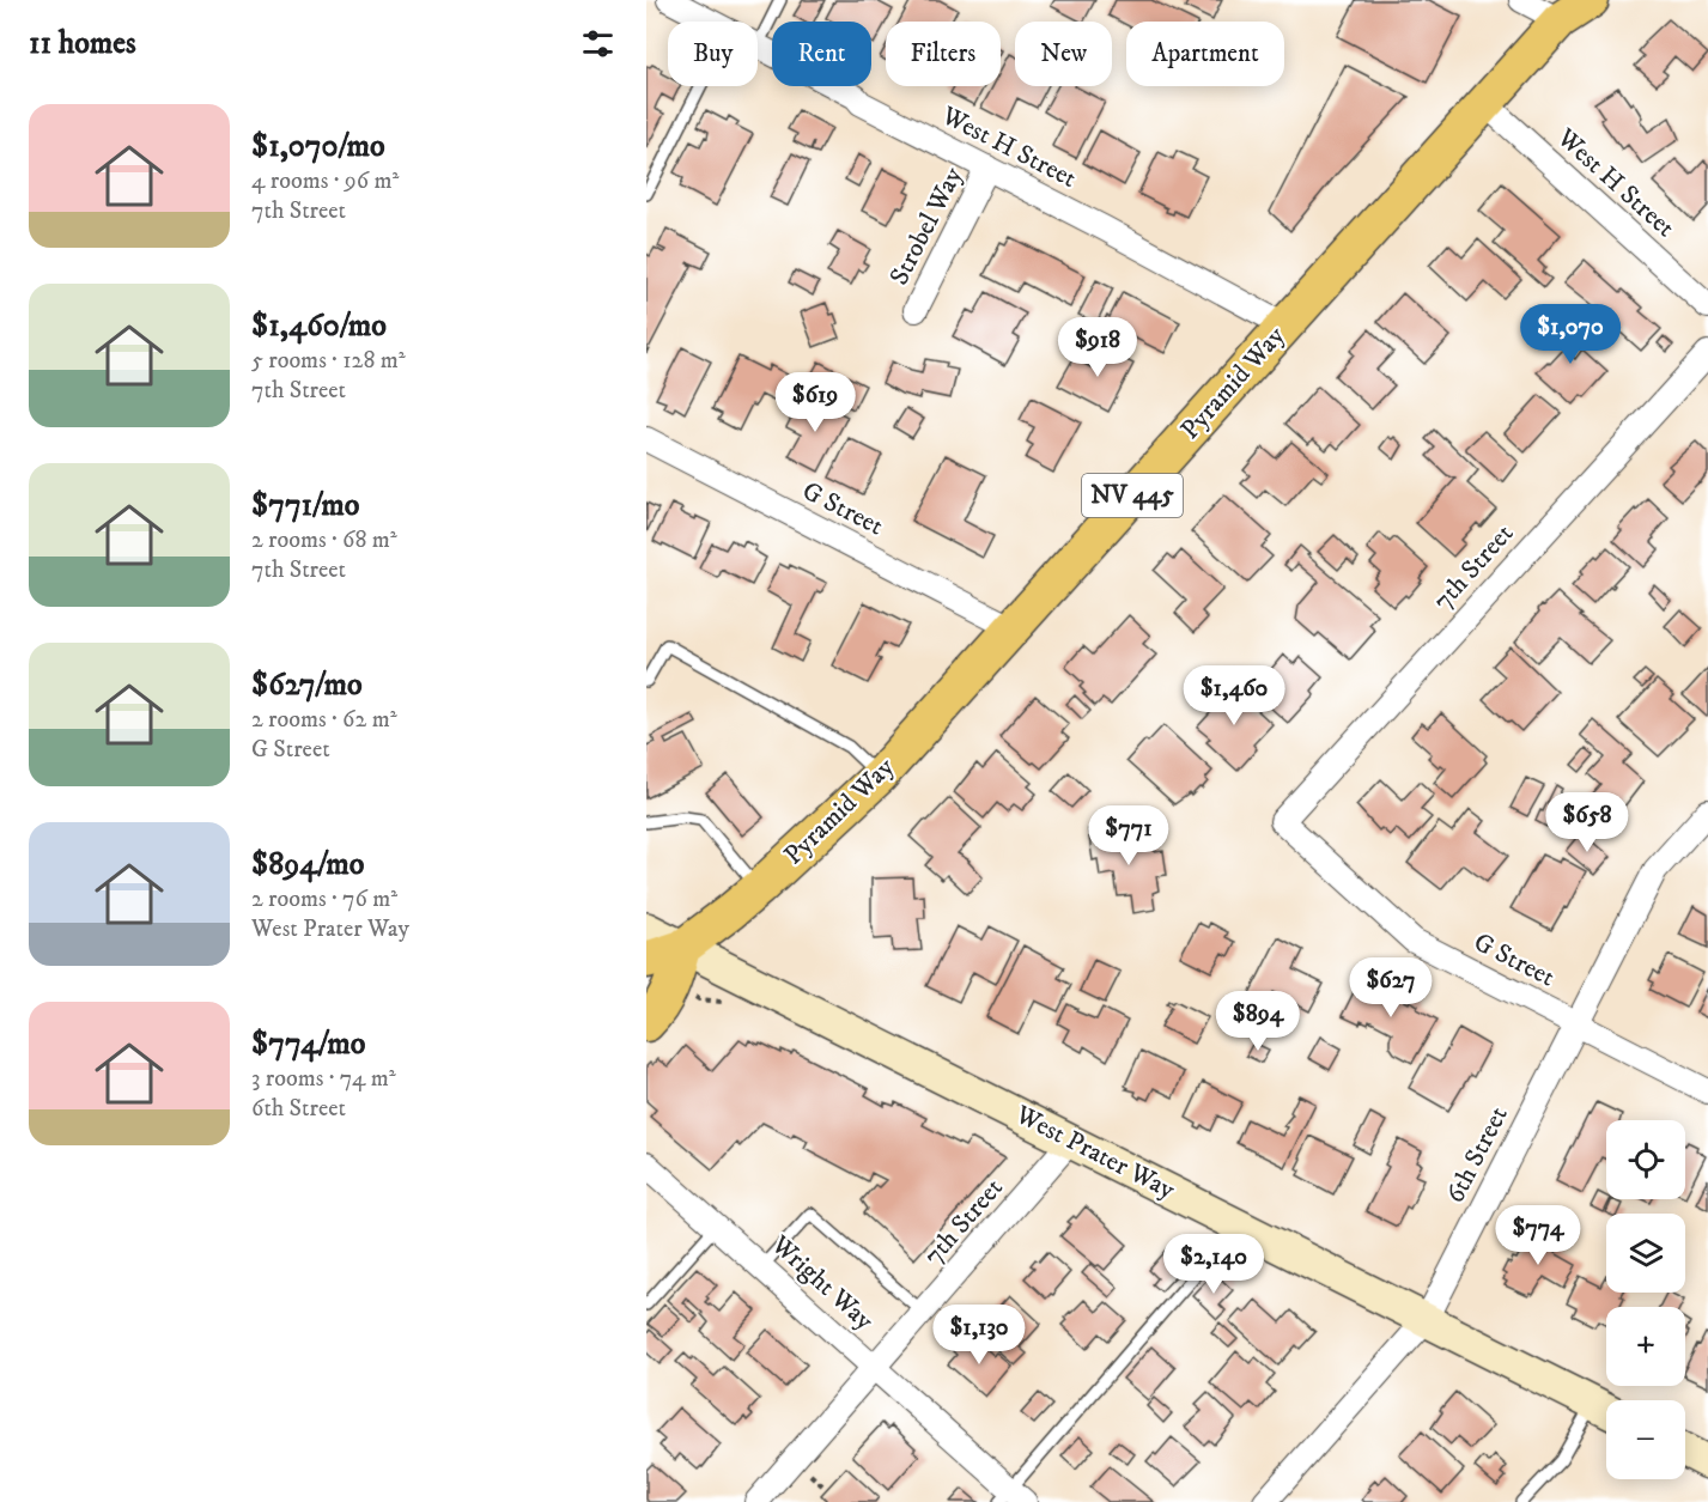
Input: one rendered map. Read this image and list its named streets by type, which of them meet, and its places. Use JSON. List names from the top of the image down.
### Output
{
  "streets": {
    "main road": ["Pyramid Way", "NV 445", "West Prater Way"],
    "street": [
      "West H Street",
      "Strobel Way",
      "G Street",
      "7th Street",
      "6th Street",
      "Wright Way"
    ]
  },
  "crossings": [
    ["West H Street", "Strobel Way"],
    ["West H Street", "Pyramid Way"],
    ["Pyramid Way", "G Street"],
    ["Pyramid Way", "West Prater Way"],
    ["G Street", "7th Street"],
    ["G Street", "6th Street"],
    ["7th Street", "West Prater Way"],
    ["7th Street", "Wright Way"],
    ["West Prater Way", "6th Street"]
  ],
  "page": {
    "heading": "11 homes",
    "chip": [
      "Buy",
      "Rent",
      "Filters",
      "New",
      "Apartment"
    ],
    "list": [
      {
        "name": "$1,070/mo",
        "note": "4 rooms · 96 m² · 7th Street"
      },
      {
        "name": "$1,460/mo",
        "note": "5 rooms · 128 m² · 7th Street"
      },
      {
        "name": "$771/mo",
        "note": "2 rooms · 68 m² · 7th Street"
      },
      {
        "name": "$627/mo",
        "note": "2 rooms · 62 m² · G Street"
      },
      {
        "name": "$894/mo",
        "note": "2 rooms · 76 m² · West Prater Way"
      },
      {
        "name": "$774/mo",
        "note": "3 rooms · 74 m² · 6th Street"
      }
    ],
    "price": [
      "$1,070",
      "$918",
      "$619",
      "$1,460",
      "$658",
      "$771",
      "$627",
      "$894",
      "$774",
      "$2,140",
      "$1,130"
    ],
    "map_buttons": ["+", "−"]
  }
}
